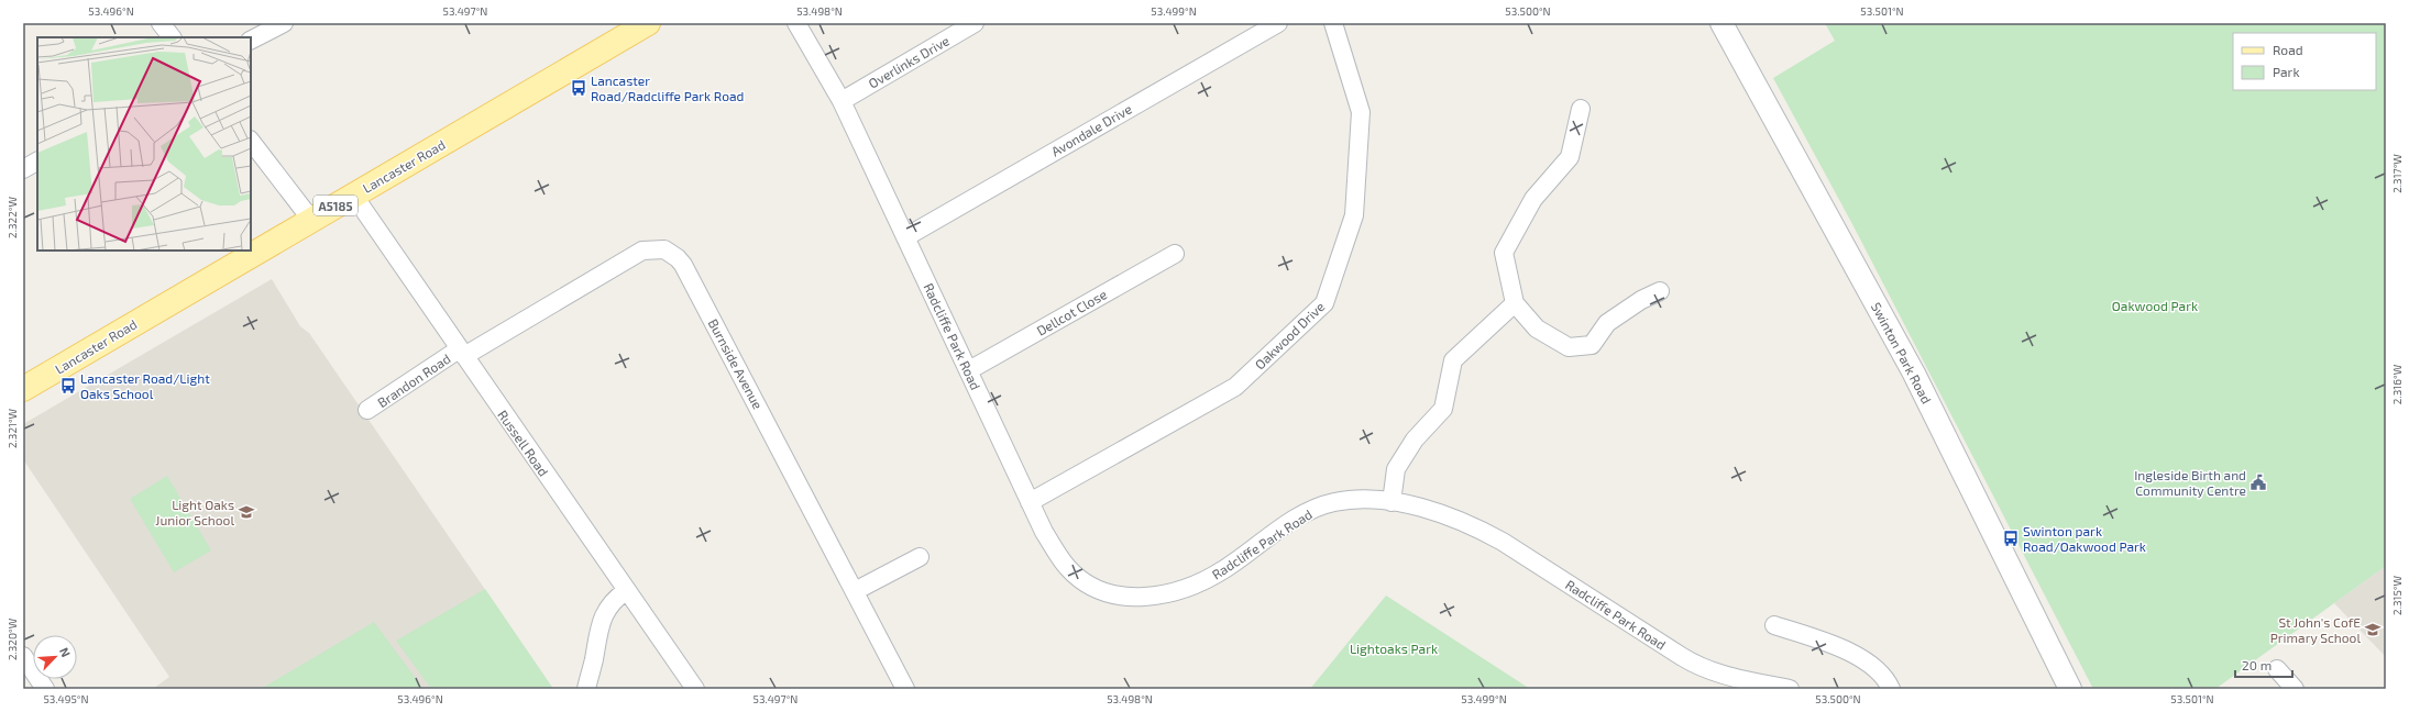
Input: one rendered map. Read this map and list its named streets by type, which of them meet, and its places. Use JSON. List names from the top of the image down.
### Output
{
  "streets": {
    "main road": ["Lancaster Road", "A5185"],
    "street": [
      "Overlinks Drive",
      "Avondale Drive",
      "Dellcot Close",
      "Oakwood Drive",
      "Radcliffe Park Road",
      "Swinton Park Road",
      "Burnside Avenue",
      "Brandon Road",
      "Russell Road"
    ]
  },
  "crossings": [
    ["Overlinks Drive", "Radcliffe Park Road"],
    ["Avondale Drive", "Radcliffe Park Road"],
    ["Lancaster Road", "Russell Road"],
    ["Dellcot Close", "Radcliffe Park Road"],
    ["Oakwood Drive", "Radcliffe Park Road"],
    ["Burnside Avenue", "Brandon Road"],
    ["Burnside Avenue", "Russell Road"],
    ["Brandon Road", "Russell Road"]
  ],
  "parks": ["Oakwood Park", "Lightoaks Park"],
  "places": {
    "bus stop": ["Lancaster Road/Radcliffe Park Road", "Lancaster Road/Light Oaks School", "Swinton park Road/Oakwood Park"],
    "public building": ["Ingleside Birth and Community Centre"],
    "school or university": ["Light Oaks Junior School", "St John's CofE Primary School"]
  },
  "legend": ["Road", "Park"],
  "scale_bar": "20 m",
  "north": "top right",
  "coordinates": [
    "53.496°N",
    "53.497°N",
    "53.498°N",
    "53.499°N",
    "53.500°N",
    "53.501°N",
    "2.317°W",
    "2.322°W",
    "2.316°W",
    "2.321°W",
    "2.315°W",
    "2.320°W",
    "53.495°N"
  ]
}
